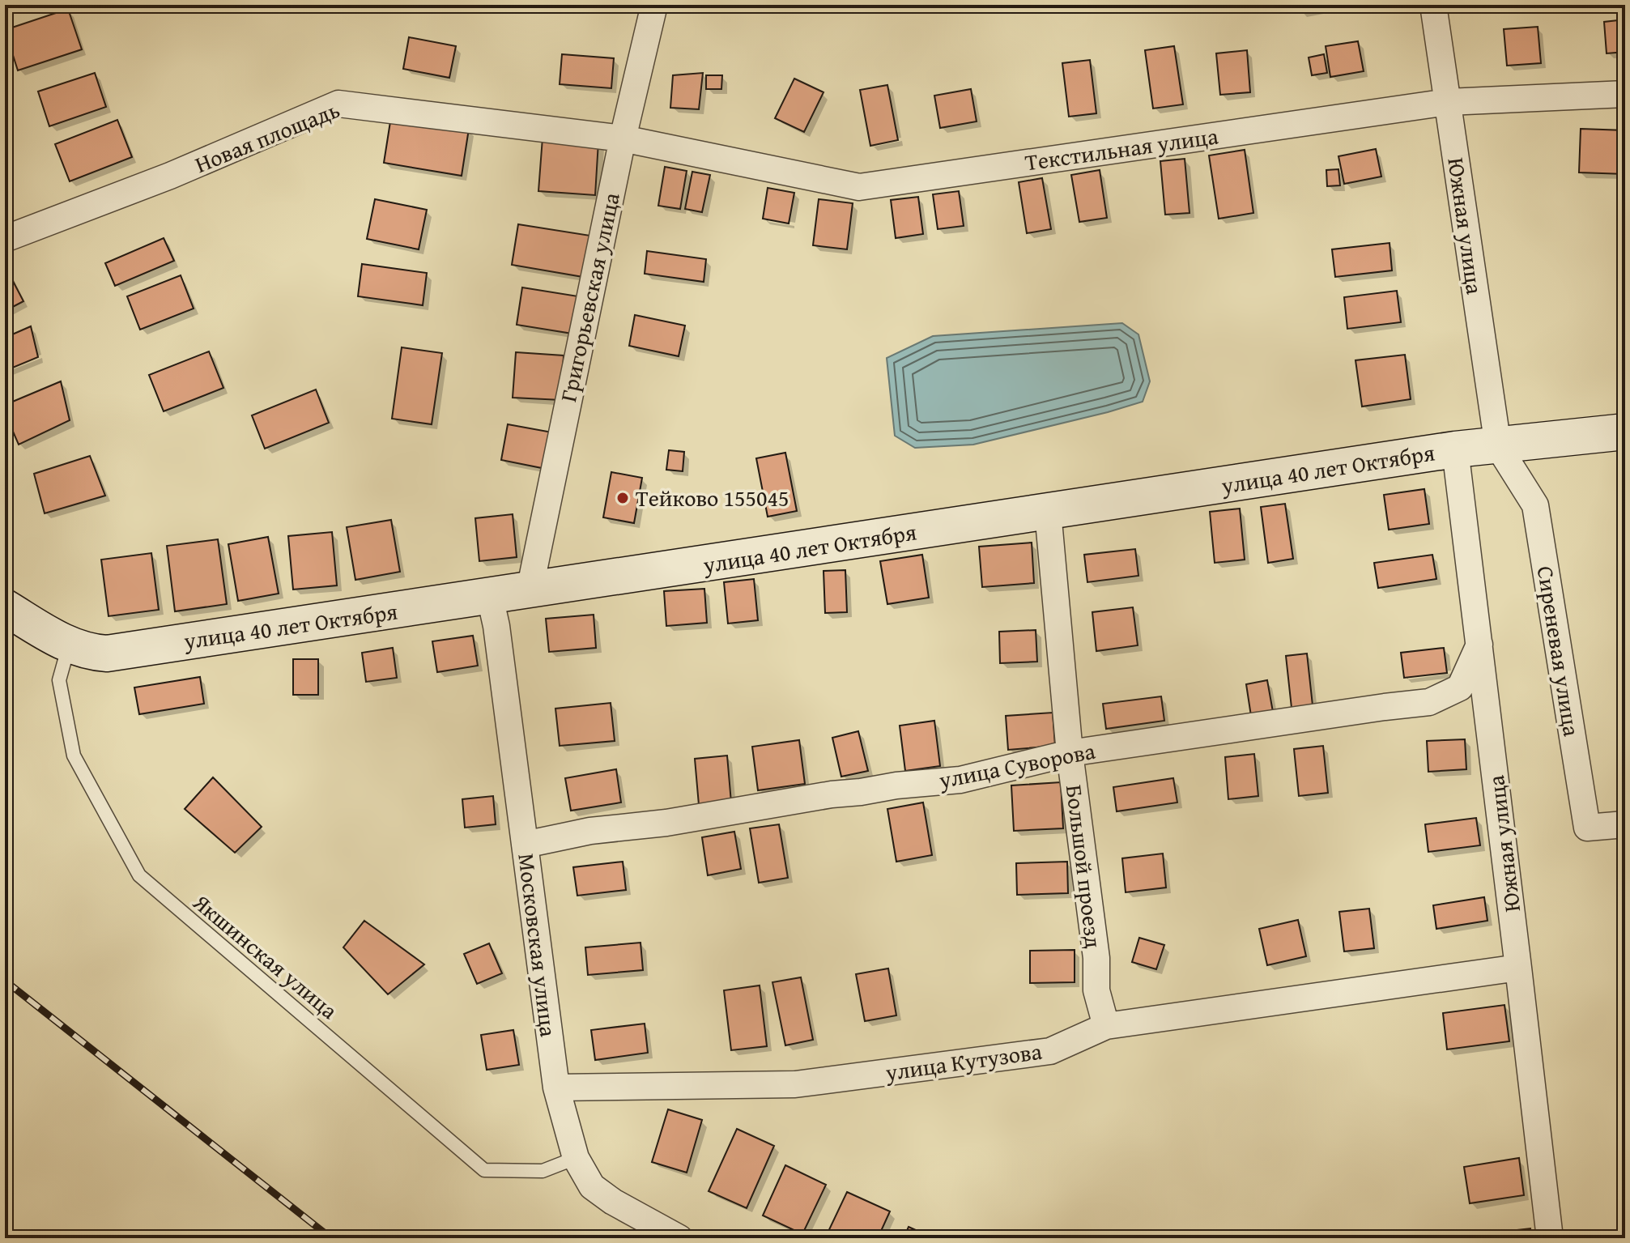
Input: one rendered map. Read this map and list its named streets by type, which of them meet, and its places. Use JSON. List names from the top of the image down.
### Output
{
  "streets": {
    "street": [
      "Новая площадь",
      "Текстильная улица",
      "Южная улица",
      "Григорьевская улица",
      "улица 40 лет Октября",
      "Сиреневая улица",
      "улица Суворова",
      "Большой проезд",
      "Московская улица",
      "улица Кутузова"
    ],
    "lane": ["Якшинская улица"]
  },
  "crossings": [
    ["Новая площадь", "Текстильная улица"],
    ["Текстильная улица", "Южная улица"],
    ["Текстильная улица", "Григорьевская улица"],
    ["Южная улица", "улица 40 лет Октября"],
    ["Южная улица", "Сиреневая улица"],
    ["Южная улица", "улица Суворова"],
    ["Южная улица", "улица Кутузова"],
    ["Григорьевская улица", "улица 40 лет Октября"],
    ["улица 40 лет Октября", "Сиреневая улица"],
    ["улица 40 лет Октября", "Большой проезд"],
    ["улица 40 лет Октября", "Московская улица"],
    ["улица 40 лет Октября", "Якшинская улица"],
    ["улица Суворова", "Большой проезд"],
    ["улица Суворова", "Московская улица"],
    ["Большой проезд", "улица Кутузова"],
    ["Московская улица", "Якшинская улица"],
    ["Московская улица", "улица Кутузова"]
  ],
  "places": ["Тейково 155045"]
}
